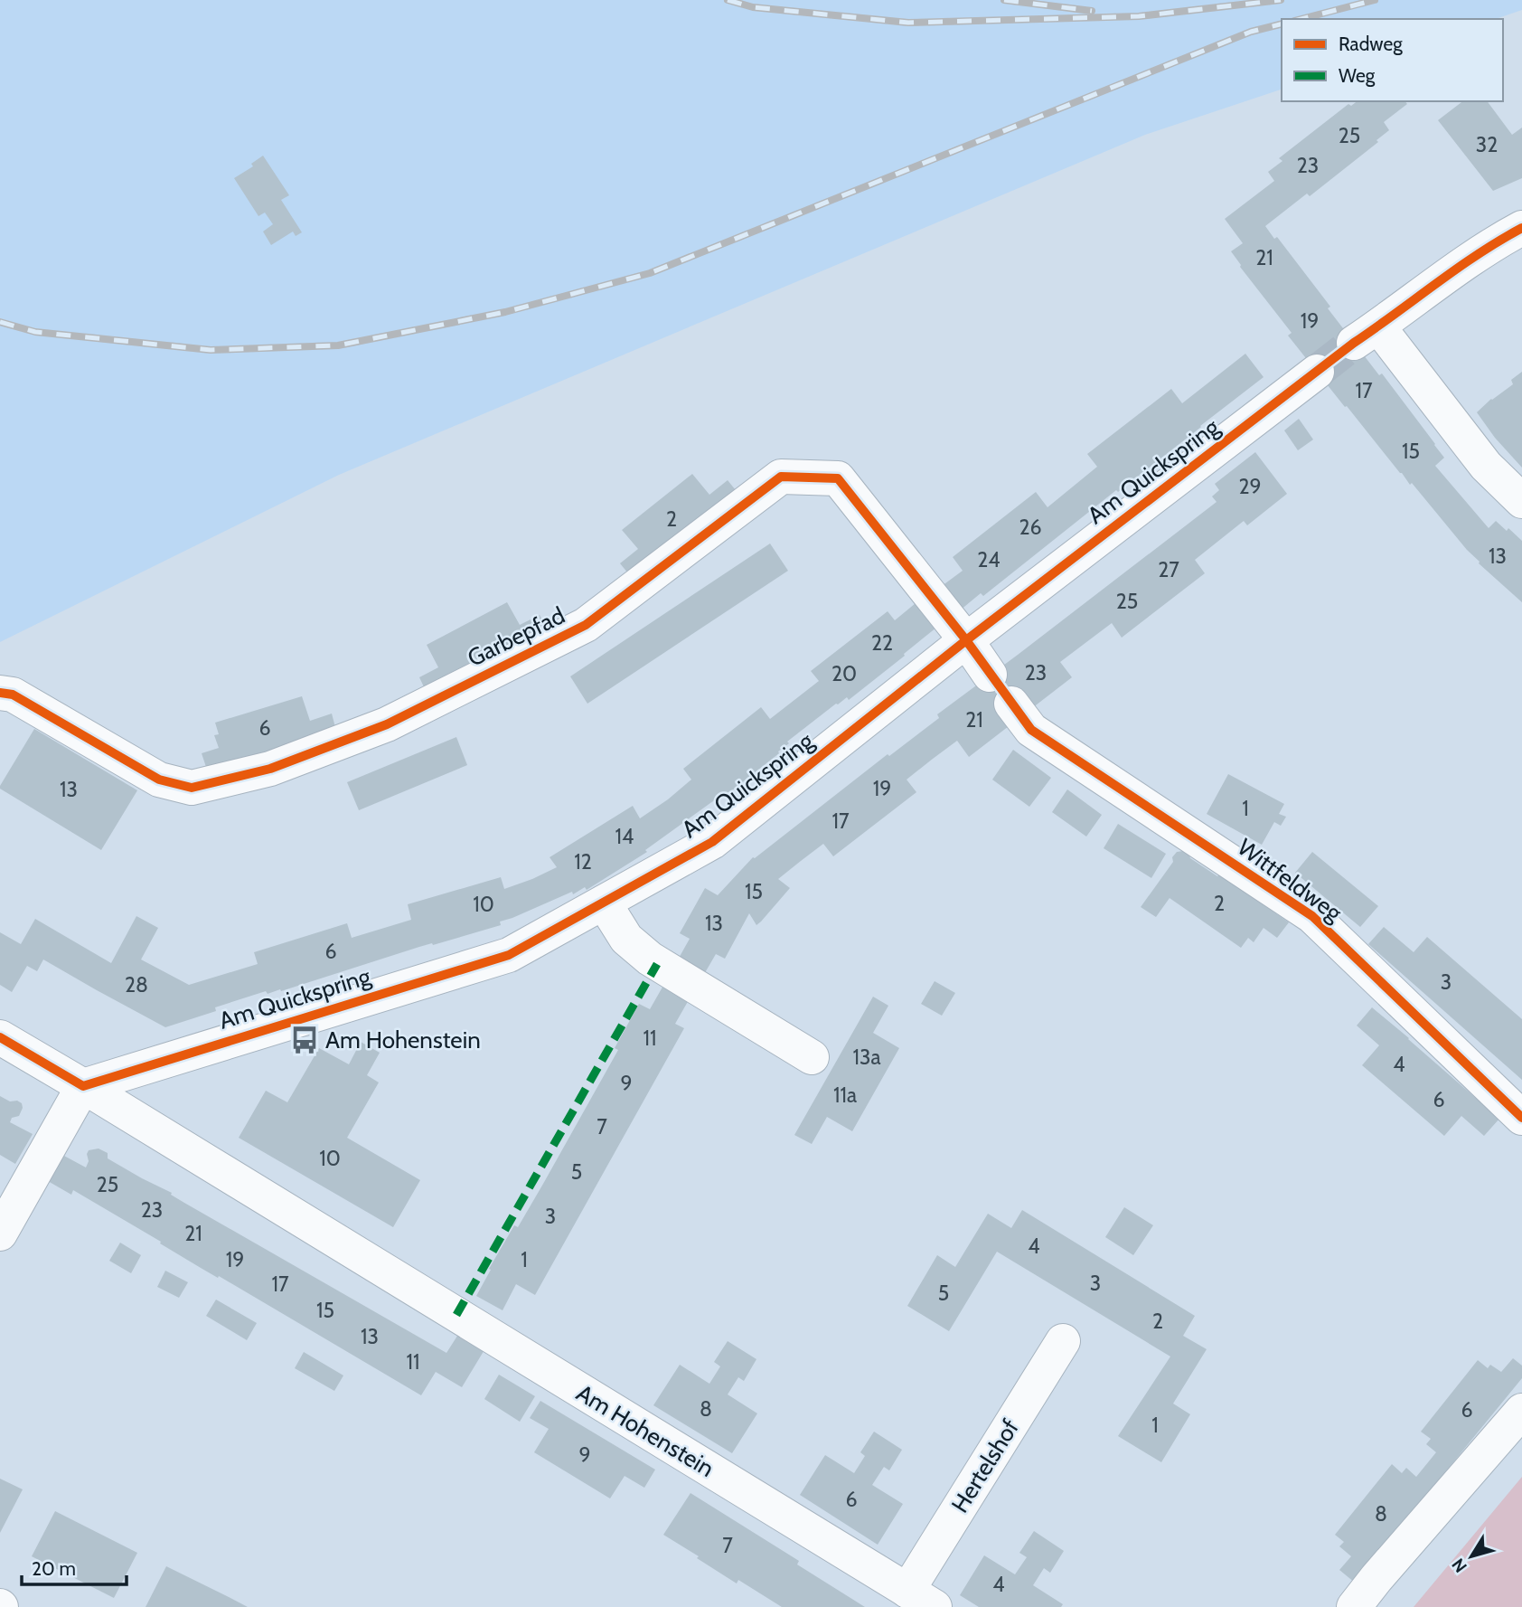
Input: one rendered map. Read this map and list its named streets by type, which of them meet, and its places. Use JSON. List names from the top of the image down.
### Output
{
  "streets": {
    "street": [
      "Am Quickspring",
      "Garbepfad",
      "Wittfeldweg",
      "Am Hohenstein",
      "Hertelshof"
    ]
  },
  "crossings": [
    ["Am Quickspring", "Garbepfad"],
    ["Am Quickspring", "Am Hohenstein"],
    ["Am Hohenstein", "Hertelshof"]
  ],
  "places": {
    "bus stop": ["Am Hohenstein"]
  },
  "house_numbers": [
    "25",
    "32",
    "23",
    "21",
    "19",
    "17",
    "15",
    "29",
    "2",
    "26",
    "13",
    "24",
    "27",
    "25",
    "22",
    "23",
    "20",
    "21",
    "6",
    "19",
    "13",
    "1",
    "17",
    "14",
    "12",
    "15",
    "2",
    "10",
    "13",
    "6",
    "3",
    "28",
    "11",
    "13a",
    "4",
    "9",
    "11a",
    "6",
    "7",
    "10",
    "5",
    "25",
    "23",
    "3",
    "21",
    "4",
    "19",
    "1",
    "3",
    "17",
    "5",
    "15",
    "2",
    "13",
    "11",
    "8",
    "6",
    "1",
    "9",
    "6",
    "8",
    "7",
    "4"
  ],
  "legend": ["Radweg", "Weg"],
  "scale_bar": "20 m",
  "north": "bottom left"
}
